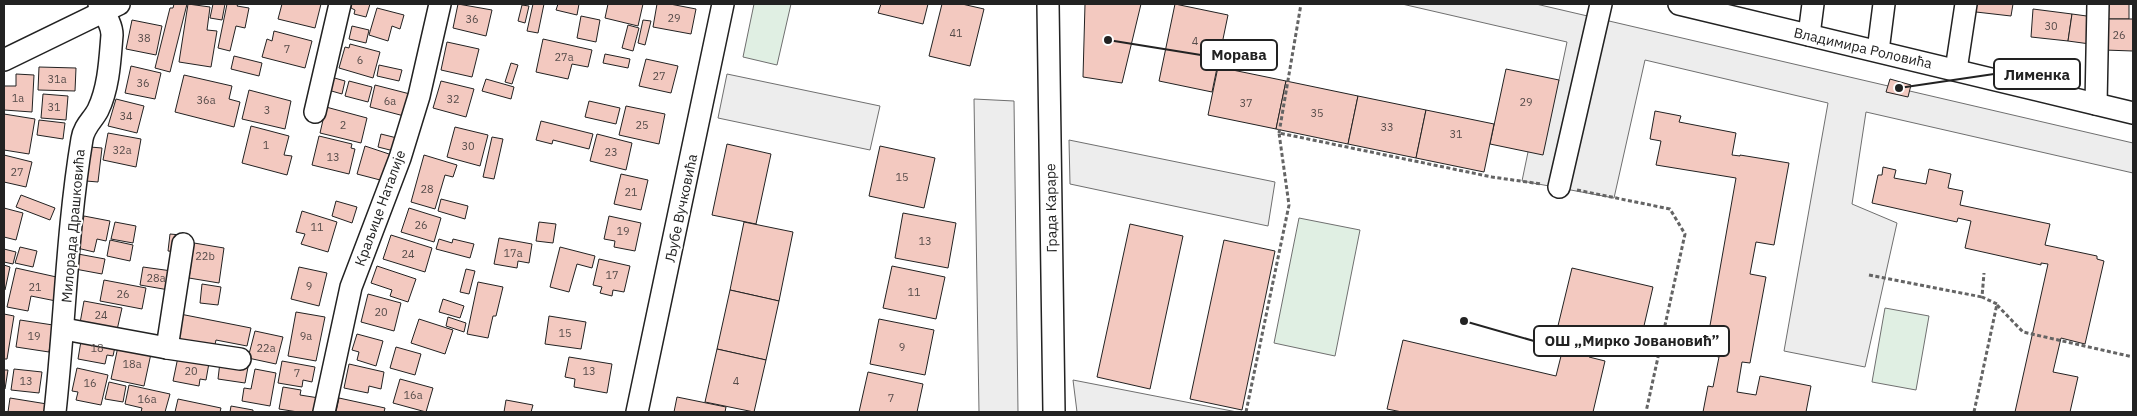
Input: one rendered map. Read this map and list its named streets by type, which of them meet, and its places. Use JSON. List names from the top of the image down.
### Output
{
  "streets": {
    "street": [
      "Владимира Роловића",
      "Краљице Наталије",
      "Љубе Вучковића",
      "Града Караре",
      "Милорада Драшковића"
    ]
  },
  "places": ["Морава", "Лименка", "ОШ „Мирко Јовановић”"],
  "house_numbers": [
    "29",
    "36",
    "30",
    "41",
    "26",
    "38",
    "4",
    "7",
    "27a",
    "6",
    "27",
    "31a",
    "36",
    "1a",
    "32",
    "36a",
    "6a",
    "29",
    "37",
    "31",
    "3",
    "35",
    "34",
    "2",
    "25",
    "33",
    "31",
    "1",
    "30",
    "32a",
    "23",
    "13",
    "27",
    "15",
    "28",
    "21",
    "26",
    "11",
    "19",
    "13",
    "17a",
    "24",
    "22b",
    "17",
    "28a",
    "9",
    "21",
    "11",
    "26",
    "20",
    "24",
    "15",
    "19",
    "9a",
    "9",
    "18",
    "22a",
    "18a",
    "20",
    "13",
    "7",
    "13",
    "4",
    "16",
    "16a",
    "7",
    "16a"
  ]
}
